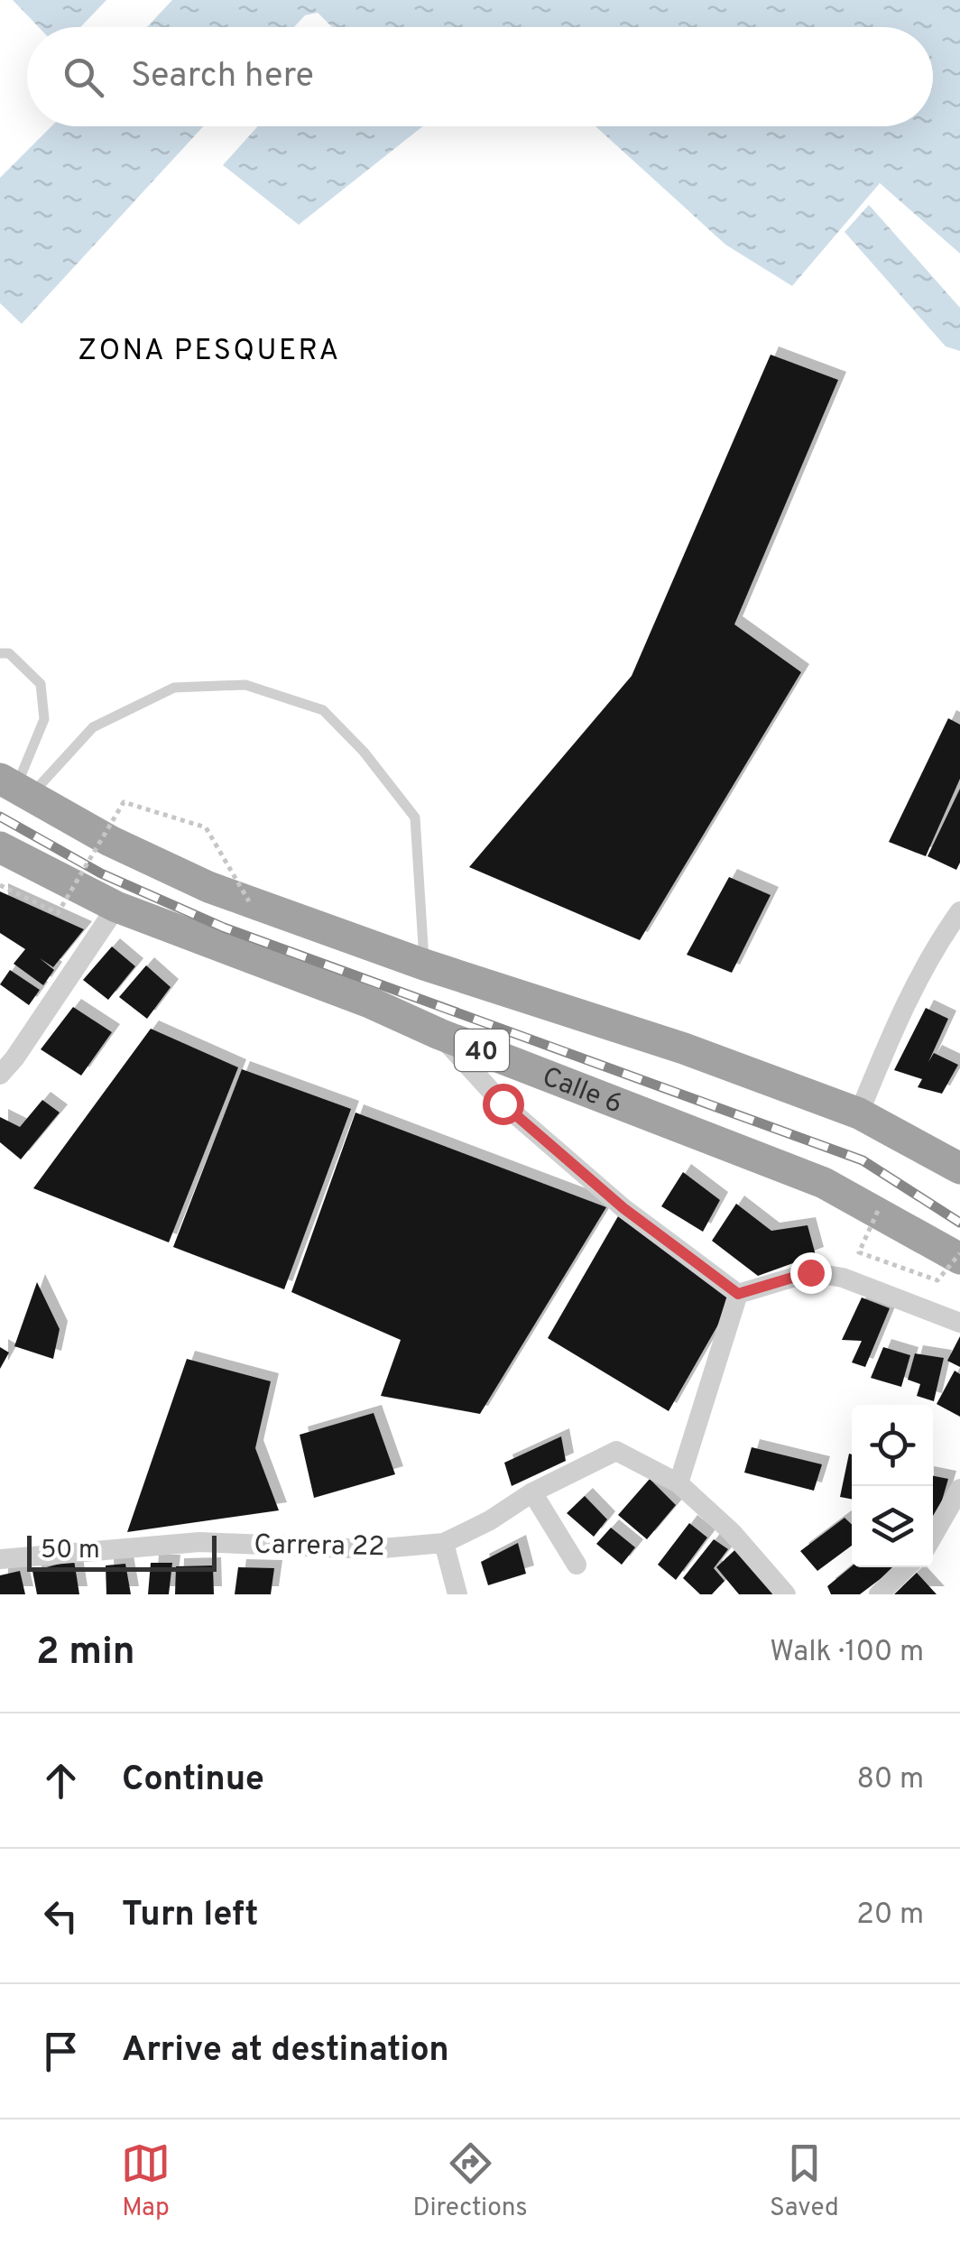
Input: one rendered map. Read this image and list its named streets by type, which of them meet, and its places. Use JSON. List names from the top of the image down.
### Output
{
  "streets": {
    "highway": ["40", "Calle 6"],
    "street": ["Carrera 22"]
  },
  "districts": ["ZONA PESQUERA"],
  "scale_bar": "50 m",
  "page": {
    "search": "Search here",
    "scale": "50 m",
    "heading": ["2 min", "Walk · 100 m"],
    "list": [
      ["Continue", "80 m"],
      ["Turn left", "20 m"],
      "Arrive at destination"
    ],
    "nav": ["Map", "Directions", "Saved"]
  }
}
